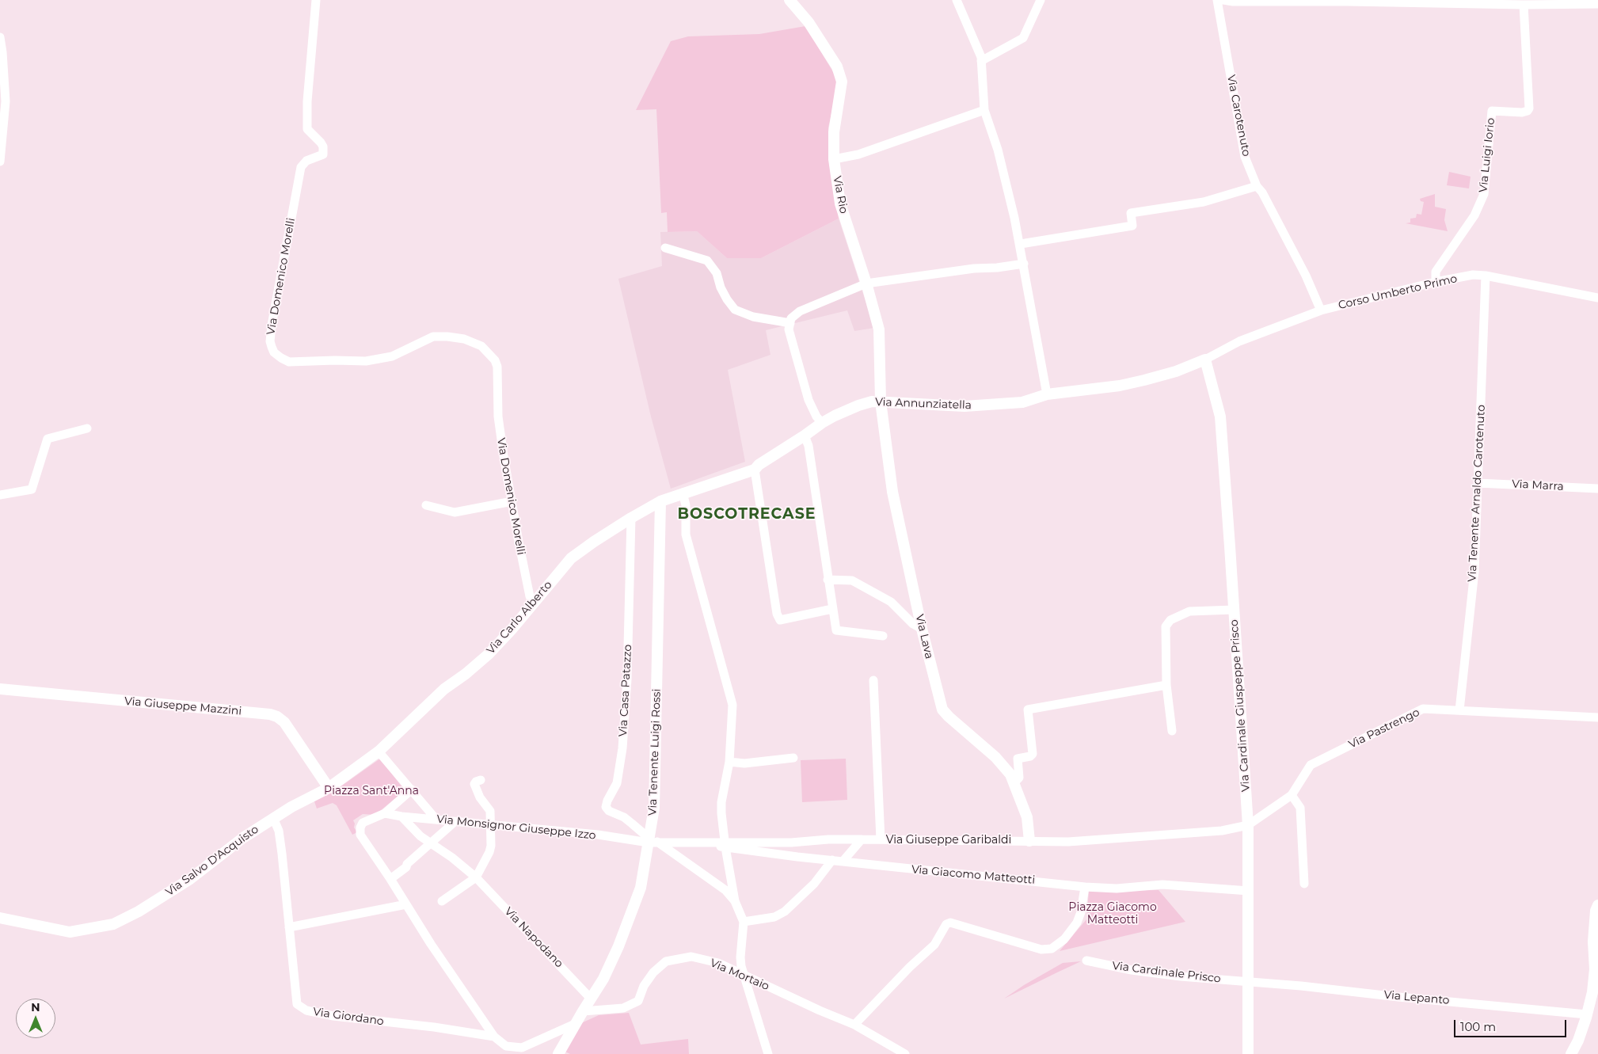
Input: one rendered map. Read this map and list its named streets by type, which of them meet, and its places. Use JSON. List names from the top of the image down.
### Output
{
  "streets": {
    "street": [
      "Via Carotenuto",
      "Via Luigi Iorio",
      "Via Rio",
      "Via Domenico Morelli",
      "Corso Umberto Primo",
      "Via Annunziatella",
      "Via Marra",
      "Via Tenente Arnaldo Carotenuto",
      "Via Carlo Alberto",
      "Via Lava",
      "Via Casa Patazzo",
      "Via Cardinale Giuspeppe Prisco",
      "Via Giuseppe Mazzini",
      "Via Pastrengo",
      "Via Tenente Luigi Rossi",
      "Via Monsignor Giuseppe Izzo",
      "Via Giuseppe Garibaldi",
      "Via Salvo D'Acquisto",
      "Via Giacomo Matteotti",
      "Via Napodano",
      "Via Cardinale Prisco",
      "Via Mortaio",
      "Via Lepanto",
      "Via Giordano"
    ]
  },
  "crossings": [
    ["Via Carotenuto", "Corso Umberto Primo"],
    ["Via Luigi Iorio", "Corso Umberto Primo"],
    ["Via Rio", "Via Annunziatella"],
    ["Via Rio", "Via Lava"],
    ["Via Domenico Morelli", "Via Carlo Alberto"],
    ["Corso Umberto Primo", "Via Annunziatella"],
    ["Corso Umberto Primo", "Via Tenente Arnaldo Carotenuto"],
    ["Corso Umberto Primo", "Via Cardinale Giuspeppe Prisco"],
    ["Via Annunziatella", "Via Carlo Alberto"],
    ["Via Annunziatella", "Via Lava"],
    ["Via Annunziatella", "Via Cardinale Giuspeppe Prisco"],
    ["Via Annunziatella", "Via Tenente Luigi Rossi"],
    ["Via Marra", "Via Tenente Arnaldo Carotenuto"],
    ["Via Tenente Arnaldo Carotenuto", "Via Pastrengo"],
    ["Via Carlo Alberto", "Via Casa Patazzo"],
    ["Via Carlo Alberto", "Via Giuseppe Mazzini"],
    ["Via Carlo Alberto", "Via Tenente Luigi Rossi"],
    ["Via Carlo Alberto", "Via Salvo D'Acquisto"],
    ["Via Lava", "Via Giuseppe Garibaldi"],
    ["Via Casa Patazzo", "Via Tenente Luigi Rossi"],
    ["Via Casa Patazzo", "Via Monsignor Giuseppe Izzo"],
    ["Via Casa Patazzo", "Via Giacomo Matteotti"],
    ["Via Cardinale Giuspeppe Prisco", "Via Pastrengo"],
    ["Via Cardinale Giuspeppe Prisco", "Via Giuseppe Garibaldi"],
    ["Via Cardinale Giuspeppe Prisco", "Via Giacomo Matteotti"],
    ["Via Cardinale Giuspeppe Prisco", "Via Cardinale Prisco"],
    ["Via Cardinale Giuspeppe Prisco", "Via Lepanto"],
    ["Via Giuseppe Mazzini", "Via Salvo D'Acquisto"],
    ["Via Pastrengo", "Via Giuseppe Garibaldi"],
    ["Via Tenente Luigi Rossi", "Via Monsignor Giuseppe Izzo"],
    ["Via Tenente Luigi Rossi", "Via Giacomo Matteotti"],
    ["Via Tenente Luigi Rossi", "Via Napodano"],
    ["Via Tenente Luigi Rossi", "Via Mortaio"],
    ["Via Monsignor Giuseppe Izzo", "Via Giacomo Matteotti"],
    ["Via Monsignor Giuseppe Izzo", "Via Napodano"],
    ["Via Giuseppe Garibaldi", "Via Giacomo Matteotti"],
    ["Via Salvo D'Acquisto", "Via Giordano"],
    ["Via Cardinale Prisco", "Via Lepanto"]
  ],
  "districts": ["BOSCOTRECASE"],
  "parks": ["Piazza Sant'Anna", "Piazza Giacomo Matteotti"],
  "scale_bar": "100 m",
  "north": "top"
}
